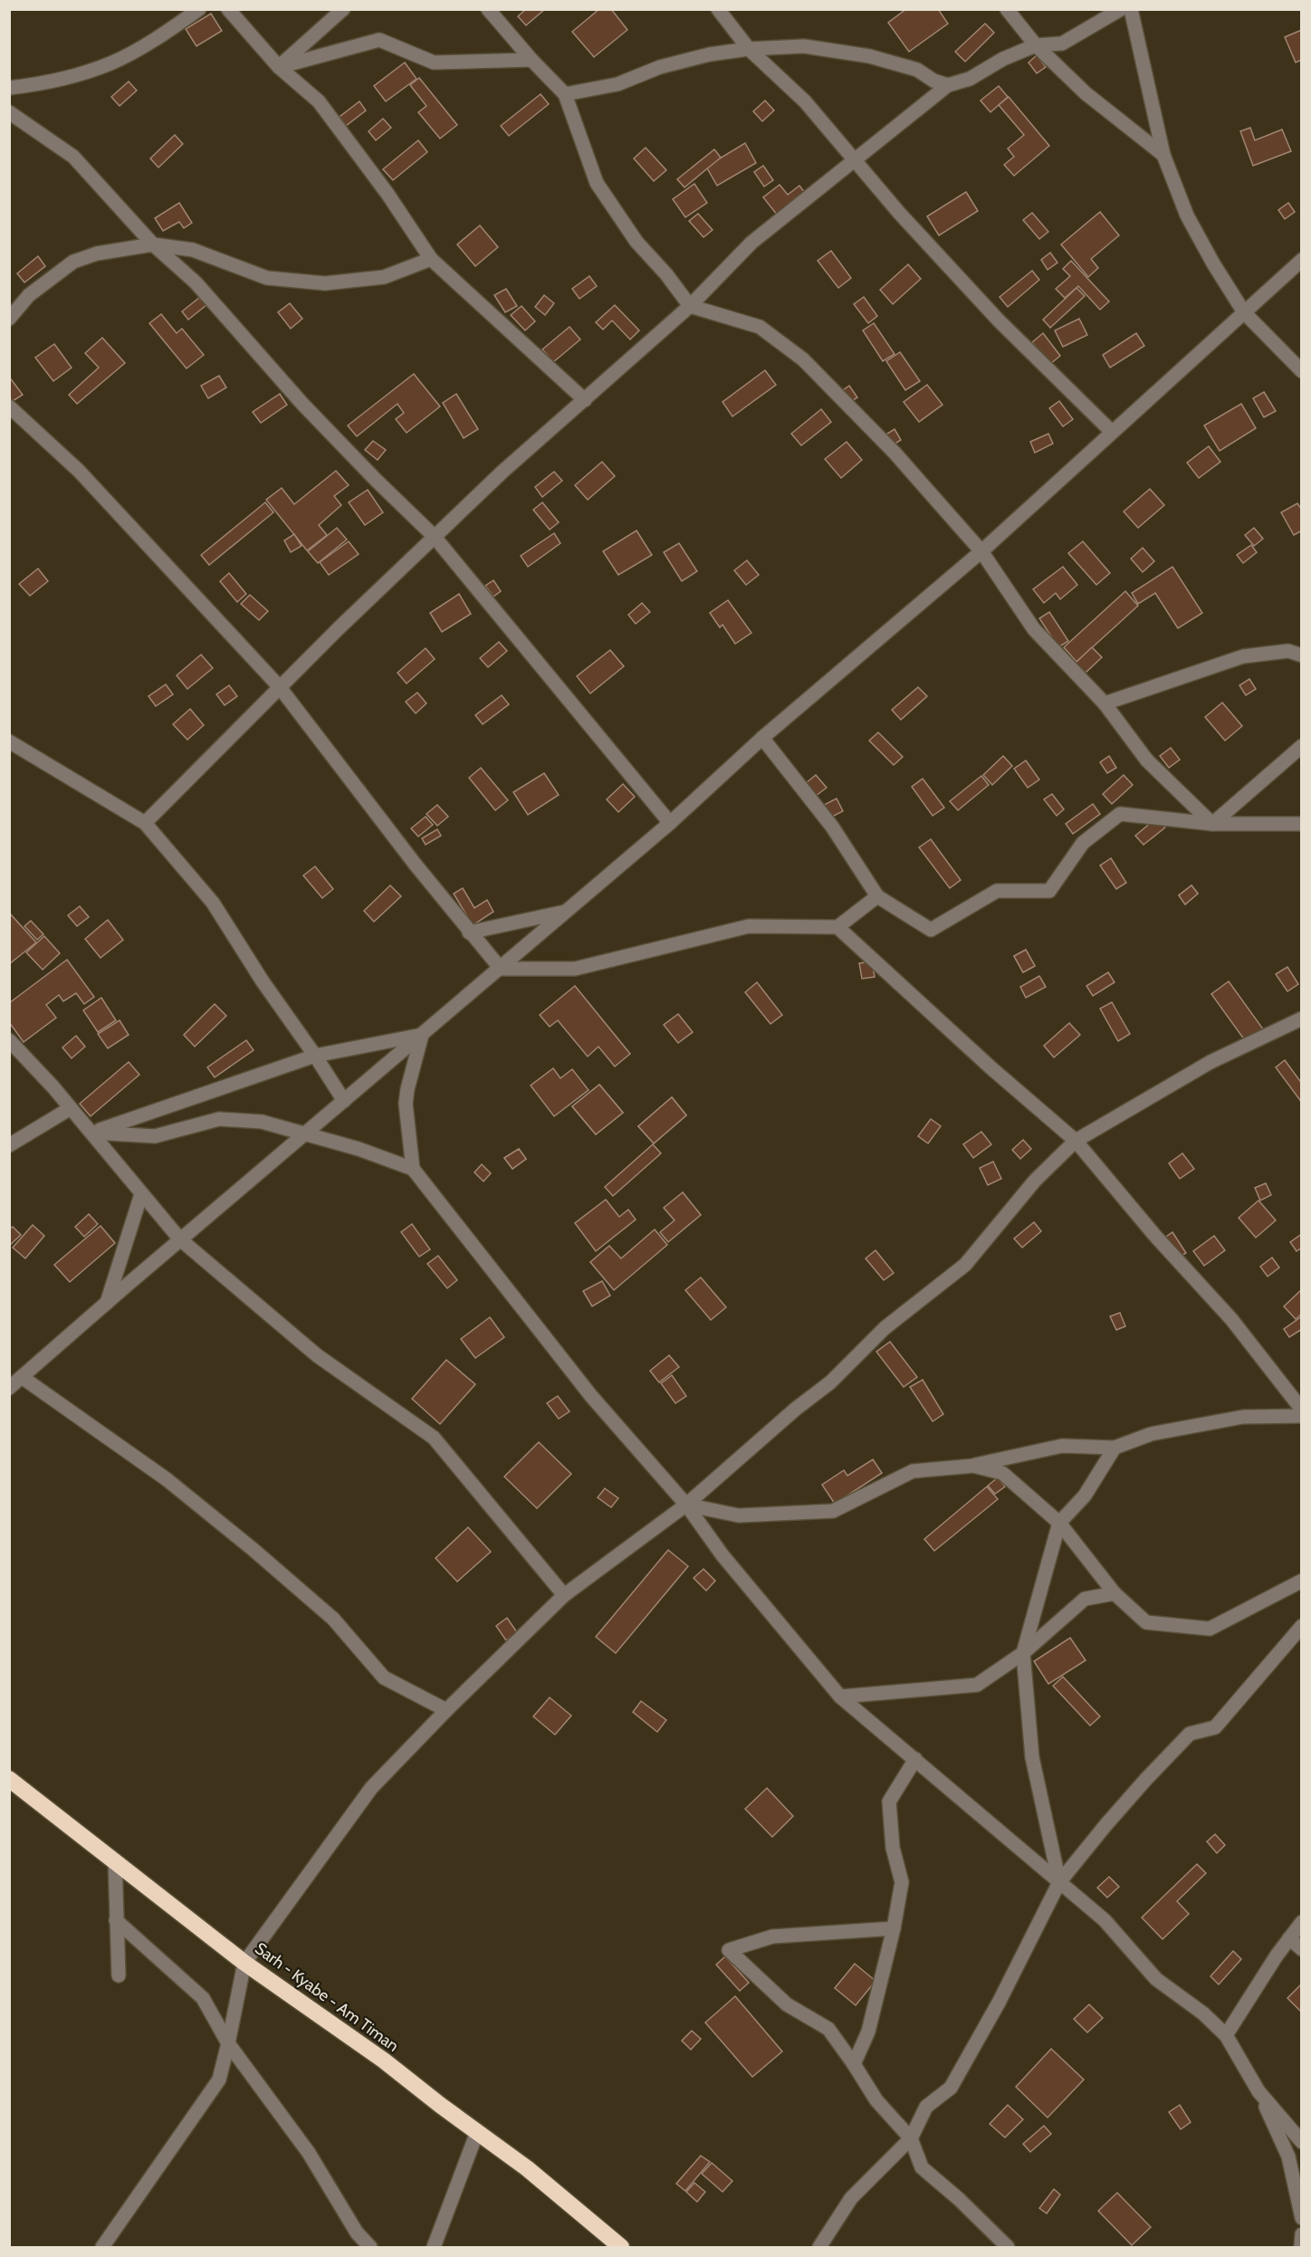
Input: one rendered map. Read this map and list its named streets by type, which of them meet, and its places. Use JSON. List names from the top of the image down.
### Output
{
  "streets": {
    "highway": ["Sarh - Kyabe - Am Timan"]
  }
}
